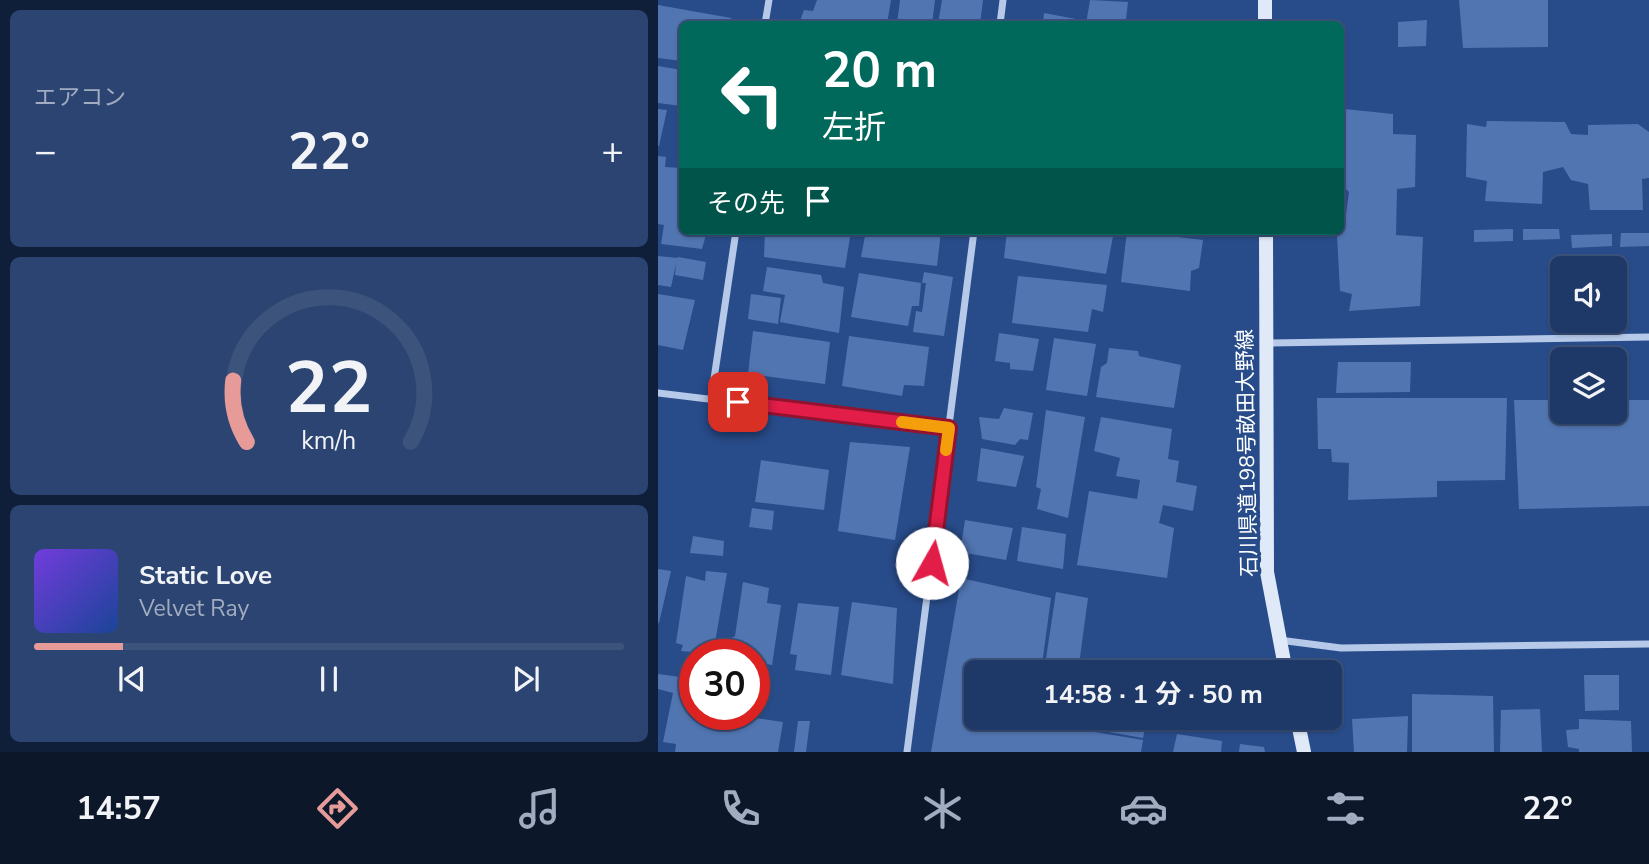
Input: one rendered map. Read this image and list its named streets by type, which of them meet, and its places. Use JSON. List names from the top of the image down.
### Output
{
  "streets": {
    "main road": ["石川県道198号畝田大野線"]
  },
  "page": {
    "tile": "エアコン",
    "turn": ["20 m", "左折"],
    "heat": ["−", "22°", "+"],
    "then": "その先",
    "song": ["Static Love", "Velvet Ray"],
    "limit": "30",
    "trip": "14:58 · 1 分 · 50 m",
    "tabs": ["14:57", "22°"],
    "gauge": ["22", "km/h"]
  }
}
